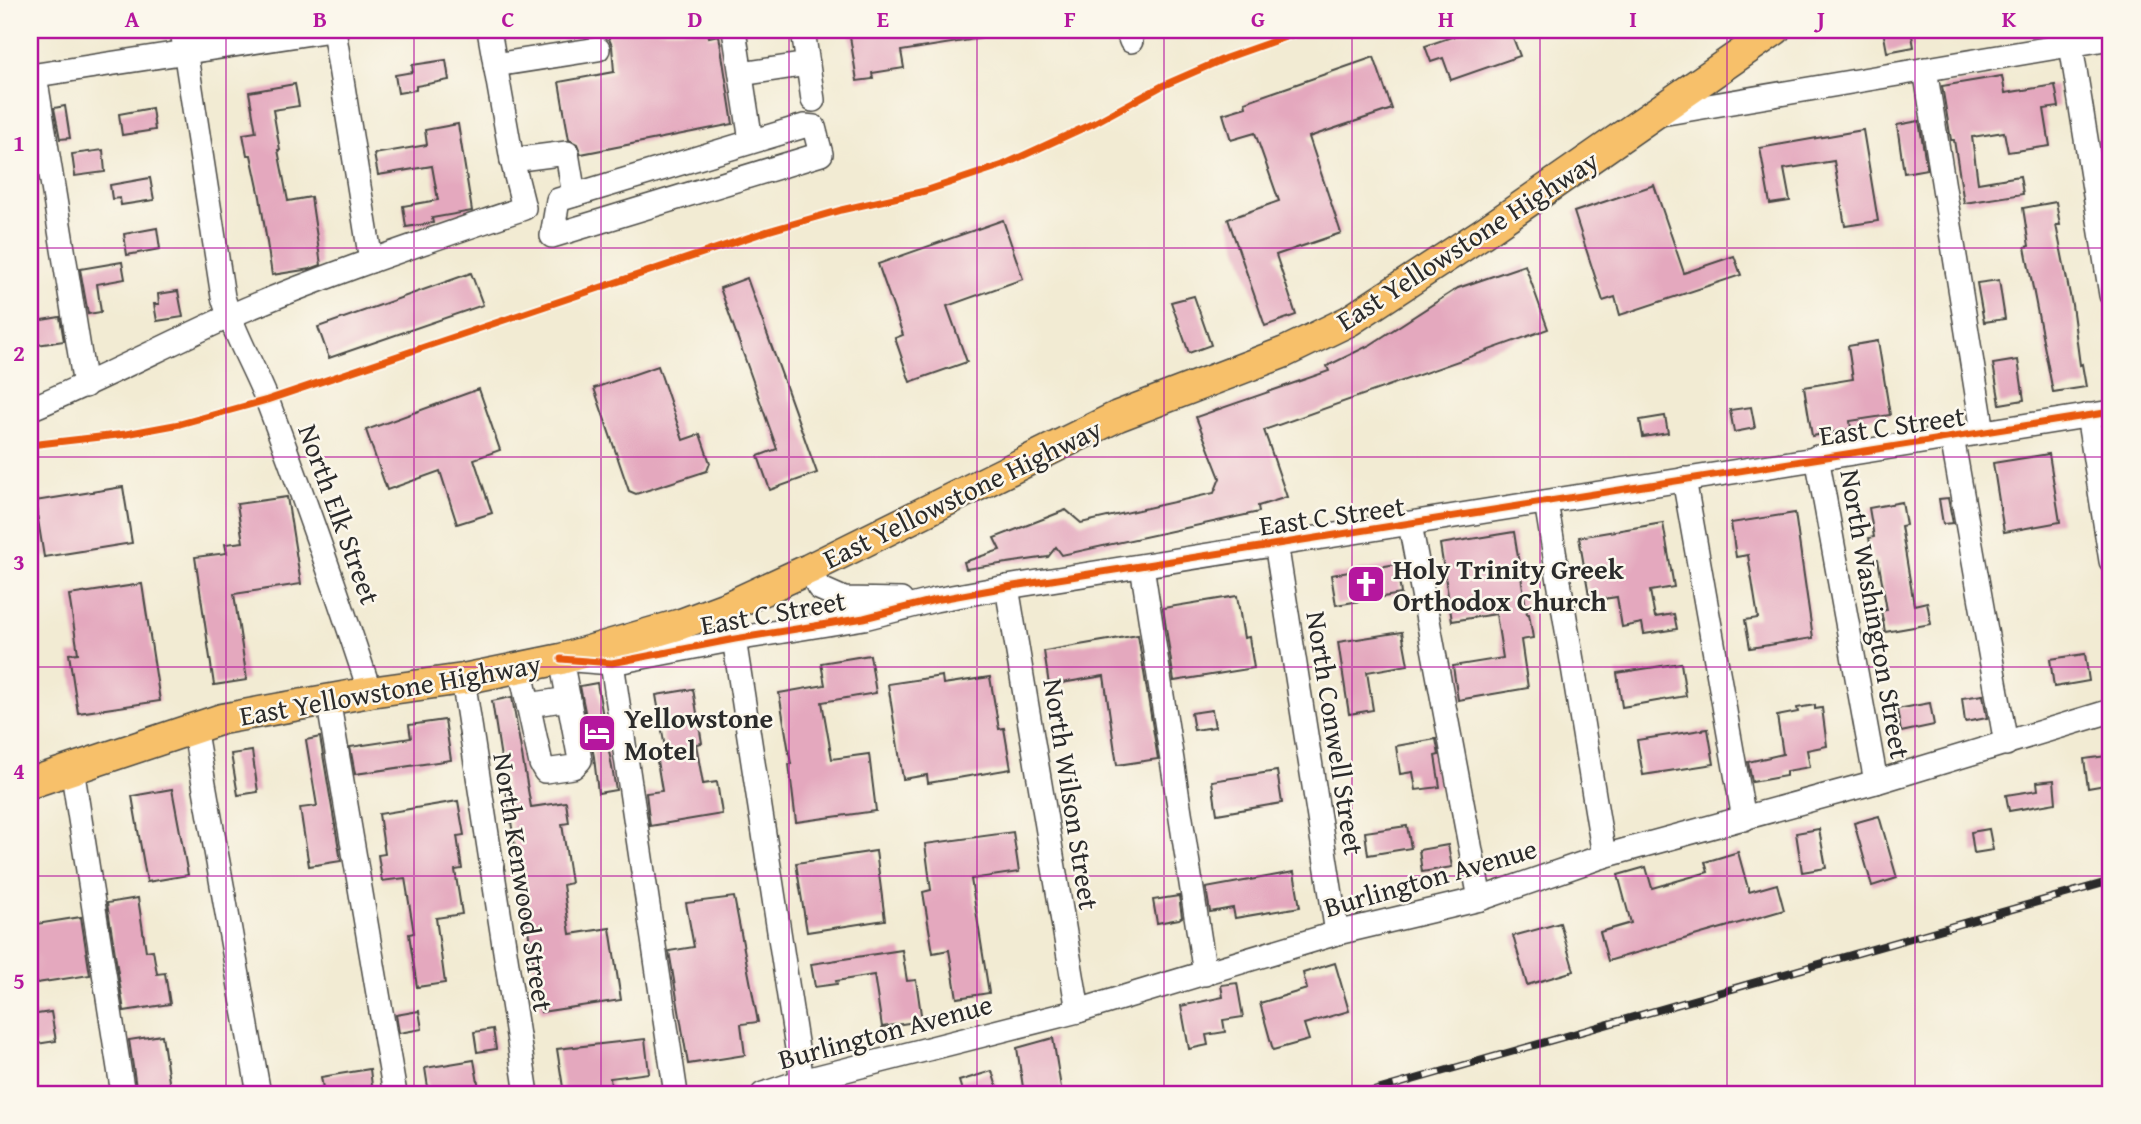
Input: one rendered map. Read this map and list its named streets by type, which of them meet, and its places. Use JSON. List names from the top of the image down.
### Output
{
  "streets": {
    "main road": ["East Yellowstone Highway"],
    "street": [
      "East C Street",
      "North Elk Street",
      "North Washington Street",
      "North Conwell Street",
      "North Wilson Street",
      "Burlington Avenue",
      "North Kenwood Street"
    ]
  },
  "crossings": [
    ["East Yellowstone Highway", "East C Street"],
    ["East Yellowstone Highway", "North Elk Street"],
    ["East Yellowstone Highway", "North Kenwood Street"],
    ["East C Street", "North Washington Street"],
    ["East C Street", "North Conwell Street"],
    ["East C Street", "North Wilson Street"],
    ["North Washington Street", "Burlington Avenue"],
    ["North Conwell Street", "Burlington Avenue"],
    ["North Wilson Street", "Burlington Avenue"]
  ],
  "places": {
    "church": ["Holy Trinity Greek Orthodox Church"],
    "hotel": ["Yellowstone Motel"]
  },
  "grid": {
    "columns": [
      "A",
      "B",
      "C",
      "D",
      "E",
      "F",
      "G",
      "H",
      "I",
      "J",
      "K"
    ],
    "rows": [
      "1",
      "2",
      "3",
      "4",
      "5"
    ]
  }
}
